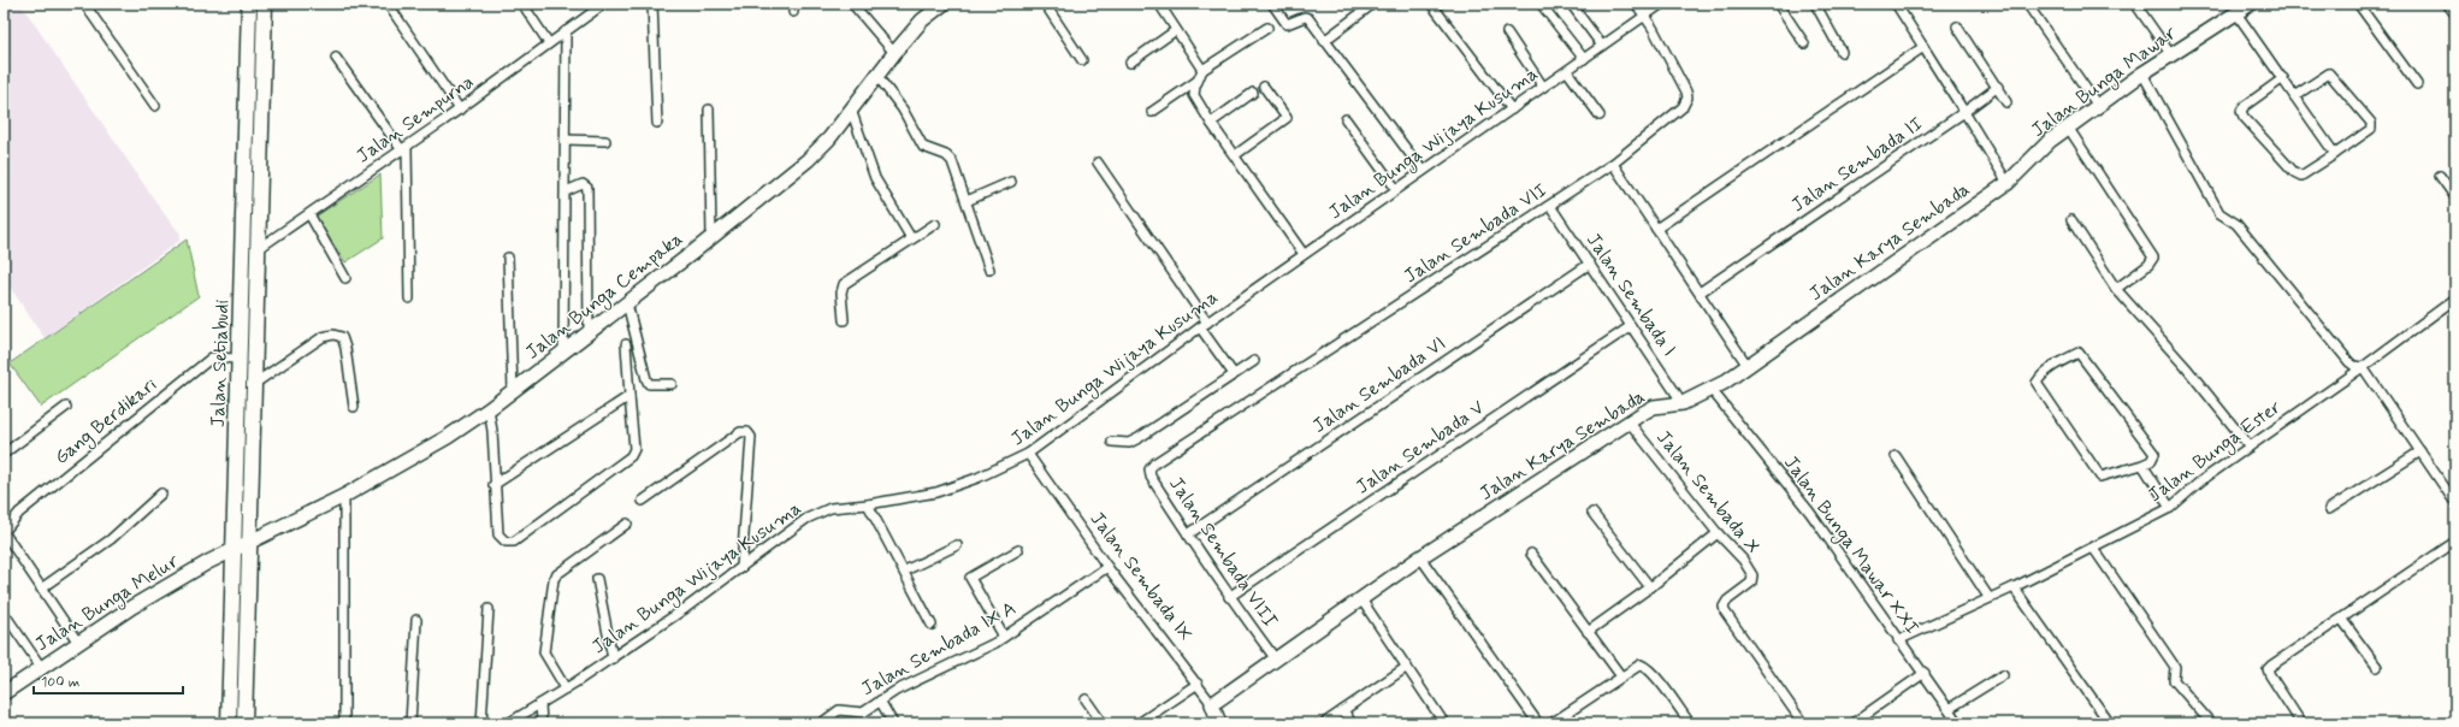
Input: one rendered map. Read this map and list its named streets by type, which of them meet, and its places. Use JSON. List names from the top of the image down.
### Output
{
  "streets": {
    "main road": ["Jalan Setiabudi"],
    "street": [
      "Jalan Bunga Mawar",
      "Jalan Sempurna",
      "Jalan Bunga Wijaya Kusuma",
      "Jalan Sembada II",
      "Jalan Sembada VII",
      "Jalan Karya Sembada",
      "Jalan Sembada I",
      "Jalan Bunga Cempaka",
      "Jalan Sembada VI",
      "Gang Berdikari",
      "Jalan Sembada V",
      "Jalan Bunga Ester",
      "Jalan Sembada X",
      "Jalan Bunga Mawar XXI",
      "Jalan Sembada VIII",
      "Jalan Sembada IX",
      "Jalan Bunga Melur",
      "Jalan Sembada IX A"
    ]
  },
  "crossings": [
    ["Jalan Bunga Mawar", "Jalan Karya Sembada"],
    ["Jalan Sempurna", "Jalan Setiabudi"],
    ["Jalan Bunga Wijaya Kusuma", "Jalan Sembada VII"],
    ["Jalan Bunga Wijaya Kusuma", "Jalan Sembada IX"],
    ["Jalan Sembada VII", "Jalan Sembada I"],
    ["Jalan Sembada VII", "Jalan Sembada VIII"],
    ["Jalan Karya Sembada", "Jalan Sembada I"],
    ["Jalan Karya Sembada", "Jalan Sembada X"],
    ["Jalan Karya Sembada", "Jalan Bunga Mawar XXI"],
    ["Jalan Karya Sembada", "Jalan Sembada VIII"],
    ["Jalan Karya Sembada", "Jalan Sembada IX"],
    ["Jalan Sembada I", "Jalan Sembada VI"],
    ["Jalan Sembada I", "Jalan Sembada V"],
    ["Jalan Bunga Cempaka", "Jalan Setiabudi"],
    ["Jalan Bunga Cempaka", "Jalan Bunga Melur"],
    ["Jalan Setiabudi", "Gang Berdikari"],
    ["Jalan Setiabudi", "Jalan Bunga Melur"],
    ["Jalan Sembada VI", "Jalan Sembada VIII"],
    ["Jalan Sembada V", "Jalan Sembada VIII"],
    ["Jalan Bunga Ester", "Jalan Bunga Mawar XXI"],
    ["Jalan Sembada IX", "Jalan Sembada IX A"]
  ],
  "scale_bar": "100 m"
}
